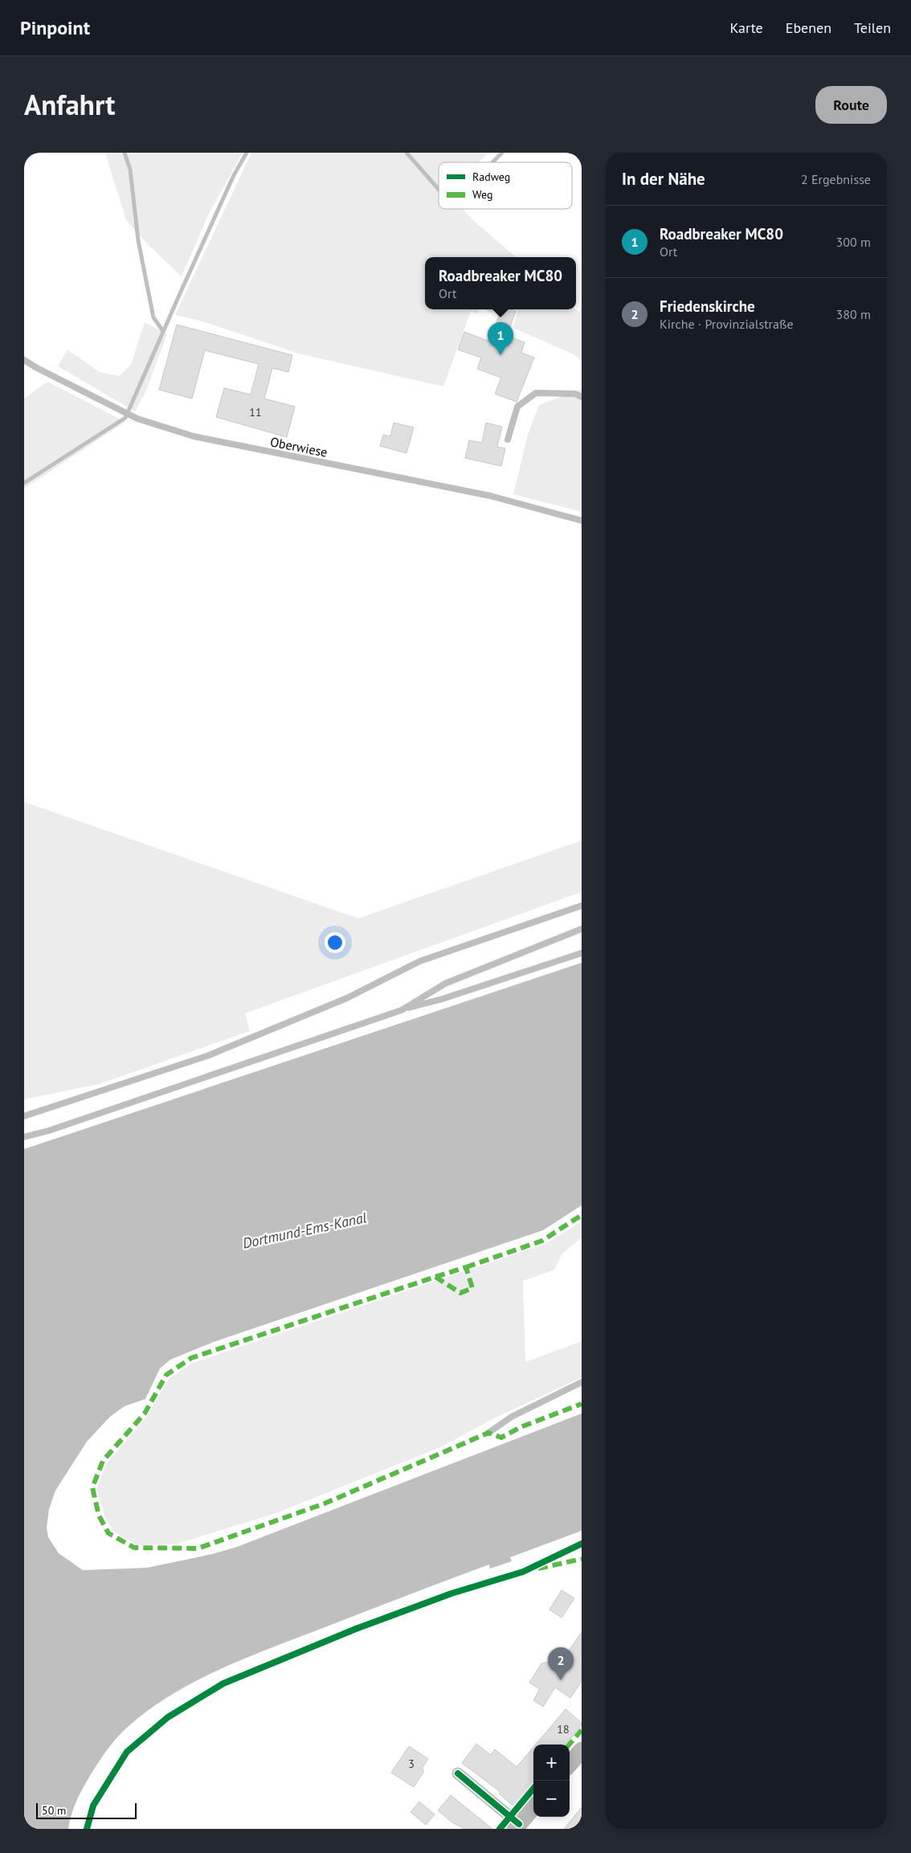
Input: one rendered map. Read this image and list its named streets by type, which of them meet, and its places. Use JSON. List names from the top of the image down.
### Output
{
  "streets": {
    "lane": ["Oberwiese"]
  },
  "water": ["Dortmund-Ems-Kanal"],
  "house_numbers": ["11", "18", "3"],
  "legend": ["Radweg", "Weg"],
  "scale_bar": "50 m",
  "page": {
    "header": "Pinpoint",
    "nav": ["Karte", "Ebenen", "Teilen"],
    "title": "Anfahrt",
    "buttons": "Route",
    "heading": ["In der Nähe", "2 Ergebnisse"],
    "list": [
      {
        "mark": "1",
        "name": "Roadbreaker MC80",
        "note": "Ort",
        "value": "300 m"
      },
      {
        "mark": "2",
        "name": "Friedenskirche",
        "note": "Kirche · Provinzialstraße",
        "value": "380 m"
      }
    ],
    "popup": ["Roadbreaker MC80", "Ort"],
    "pins": ["1", "2"],
    "map_buttons": ["+", "−"],
    "scale": "50 m"
  }
}
